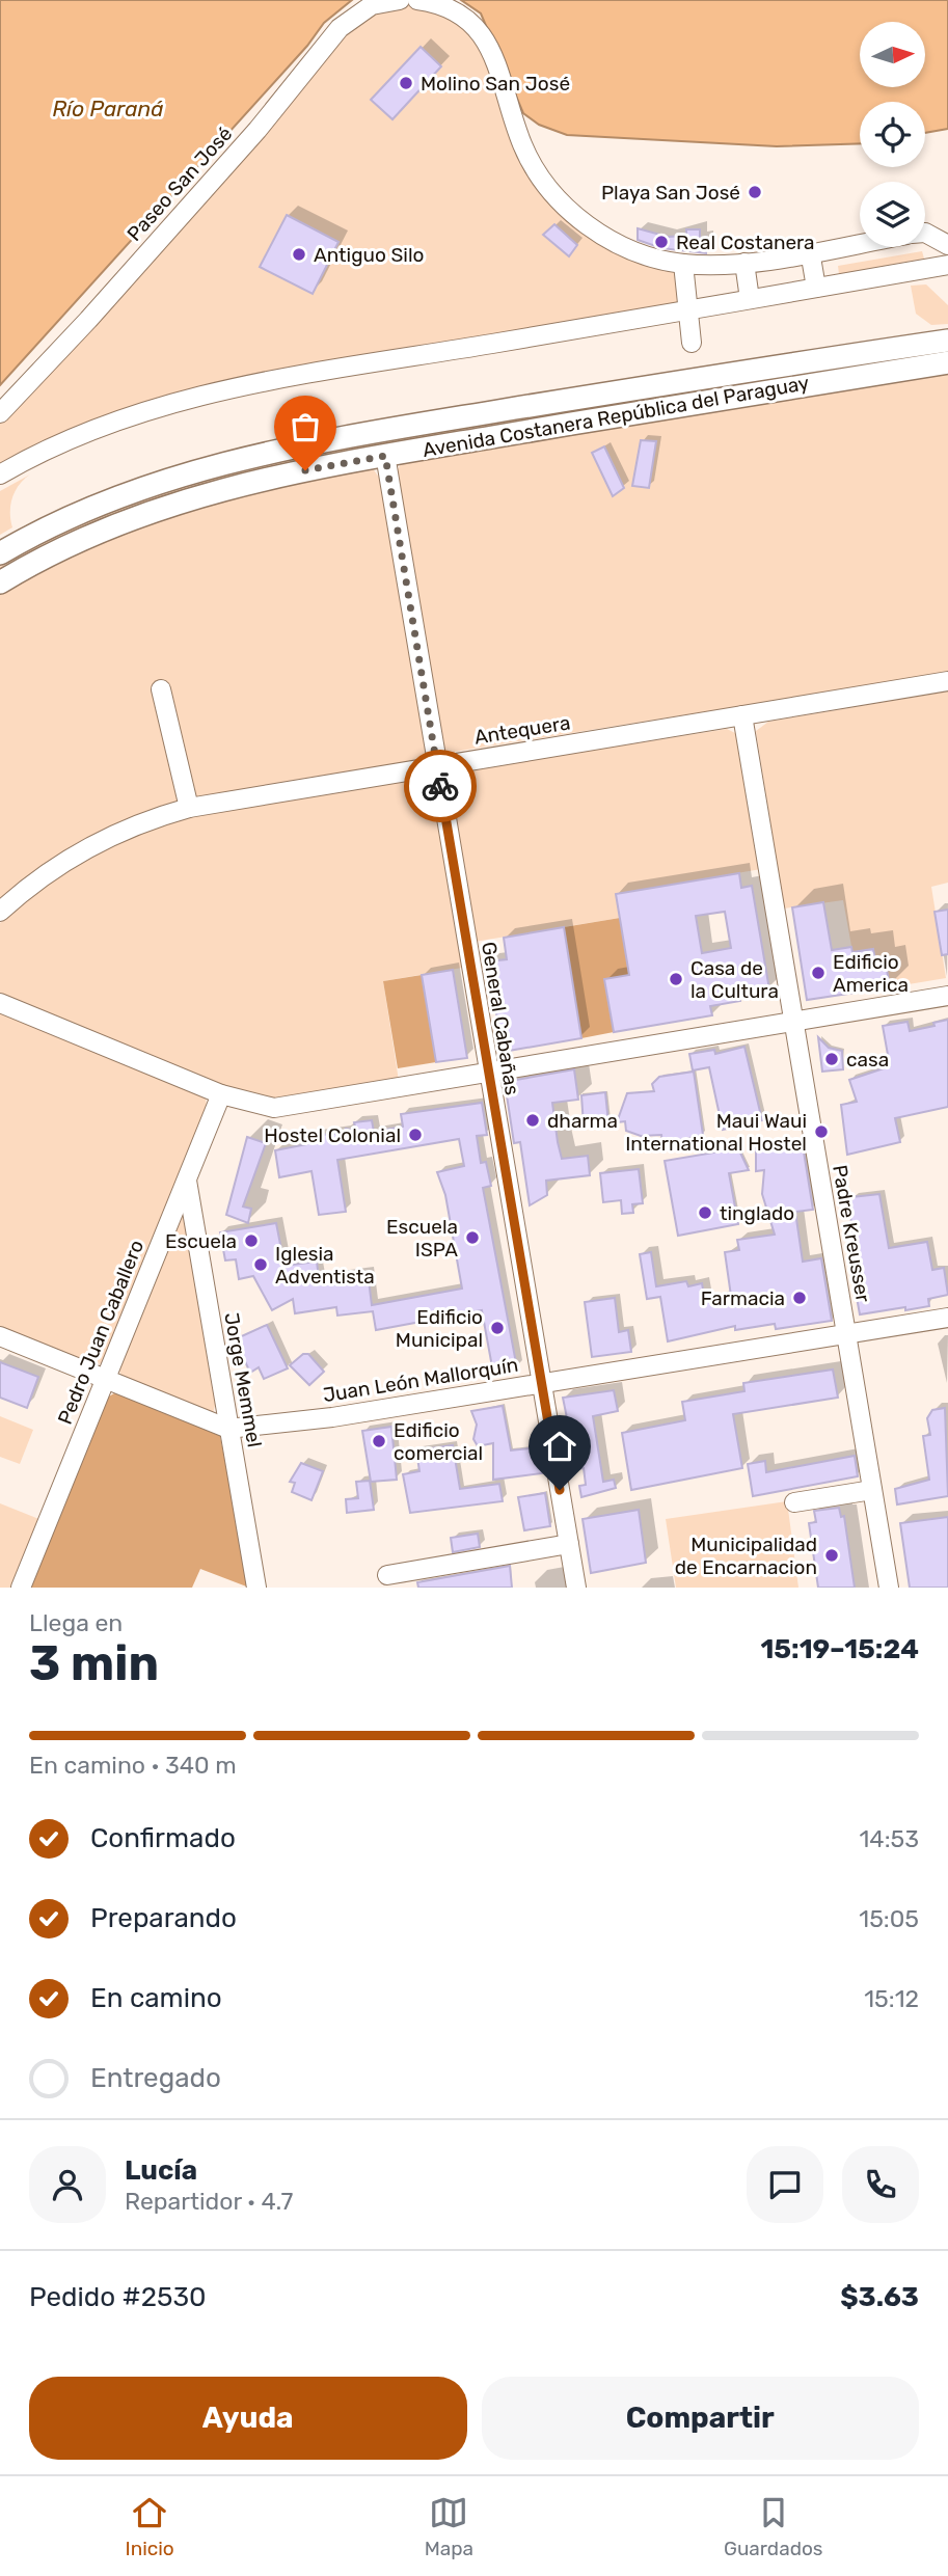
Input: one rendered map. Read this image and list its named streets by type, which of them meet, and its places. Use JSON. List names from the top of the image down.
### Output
{
  "streets": {
    "main road": ["Avenida Costanera República del Paraguay"],
    "street": [
      "Paseo San José",
      "Antequera",
      "General Cabañas",
      "Padre Kreusser",
      "Pedro Juan Caballero",
      "Jorge Memmel",
      "Juan León Mallorquín"
    ]
  },
  "crossings": [
    ["Avenida Costanera República del Paraguay", "General Cabañas"],
    ["Antequera", "General Cabañas"],
    ["Antequera", "Padre Kreusser"],
    ["General Cabañas", "Juan León Mallorquín"],
    ["Padre Kreusser", "Juan León Mallorquín"],
    ["Pedro Juan Caballero", "Jorge Memmel"],
    ["Pedro Juan Caballero", "Juan León Mallorquín"],
    ["Jorge Memmel", "Juan León Mallorquín"]
  ],
  "water": ["Río Paraná"],
  "places": [
    "Molino San José",
    "Playa San José",
    "Real Costanera",
    "Antiguo Silo",
    "Edificio America",
    "Casa de la Cultura",
    "casa",
    "dharma",
    "Maui Waui International Hostel",
    "Hostel Colonial",
    "tinglado",
    "Escuela ISPA",
    "Escuela",
    "Iglesia Adventista",
    "Farmacia",
    "Edificio Municipal",
    "Edificio comercial",
    "Municipalidad de Encarnacion"
  ],
  "north": "right",
  "page": {
    "heading": ["3 min", "Llega en", "15:19–15:24"],
    "panel": [
      "Lucía",
      "Repartidor · 4.7",
      "Pedido #2530",
      "$3.63"
    ],
    "bar": "En camino · 340 m",
    "list": [
      ["Confirmado", "14:53"],
      ["Preparando", "15:05"],
      ["En camino", "15:12"],
      "Entregado"
    ],
    "buttons": ["Ayuda", "Compartir"],
    "tabs": ["Inicio", "Mapa", "Guardados"]
  }
}
